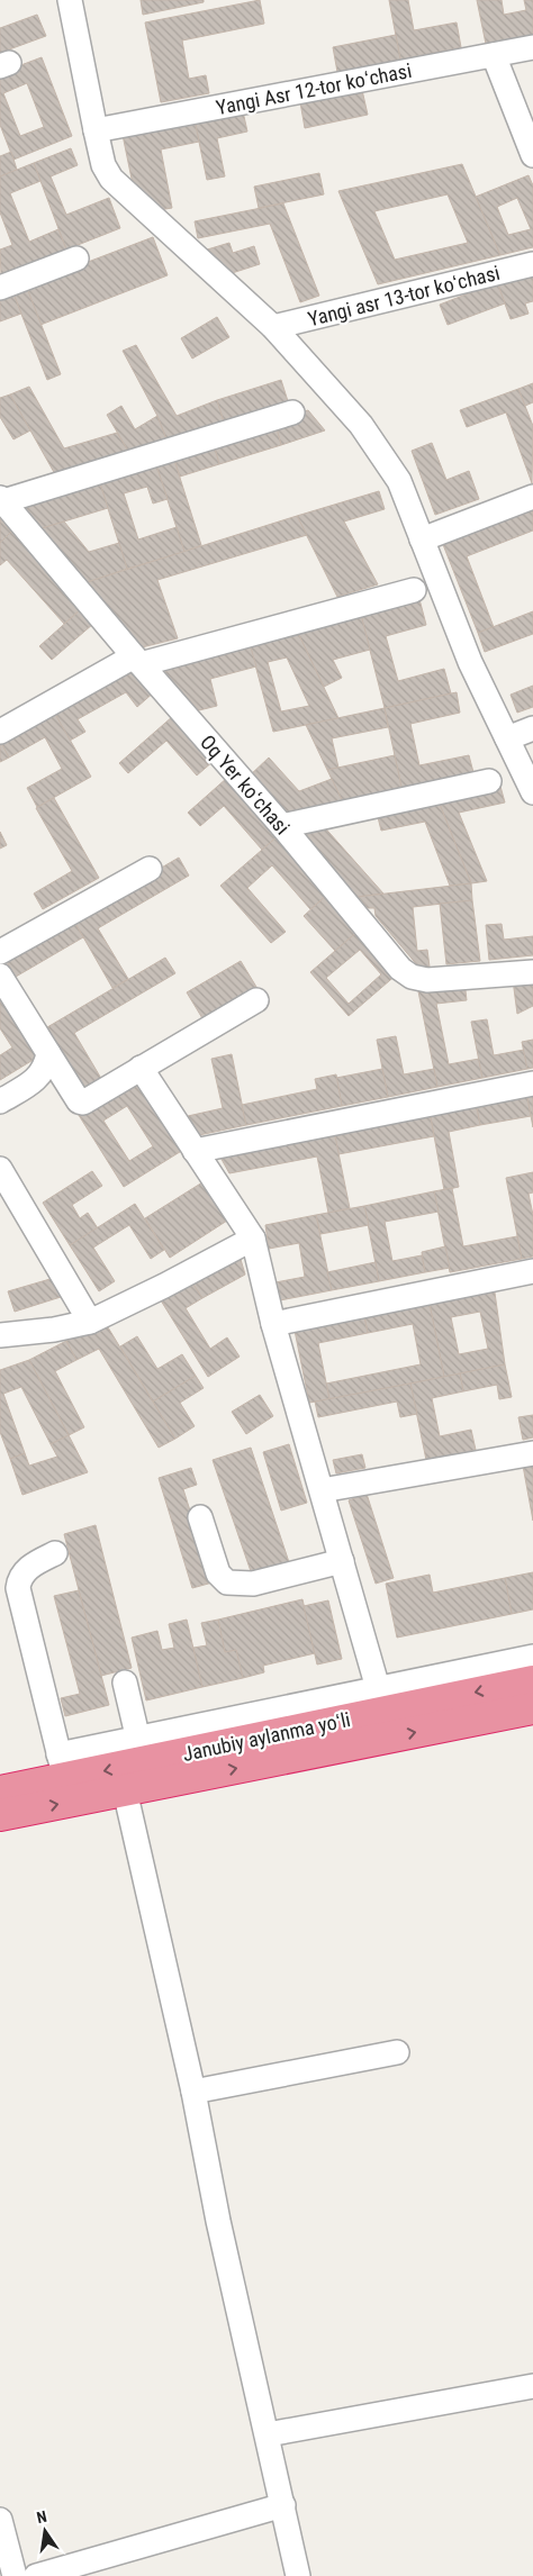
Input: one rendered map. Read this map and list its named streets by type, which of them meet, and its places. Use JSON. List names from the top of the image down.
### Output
{
  "streets": {
    "highway": ["Janubiy aylanma yoʻli"],
    "street": ["Yangi Asr 12-tor koʻchasi", "Yangi asr 13-tor koʻchasi", "Oq Yer koʻchasi"]
  },
  "north": "top"
}
